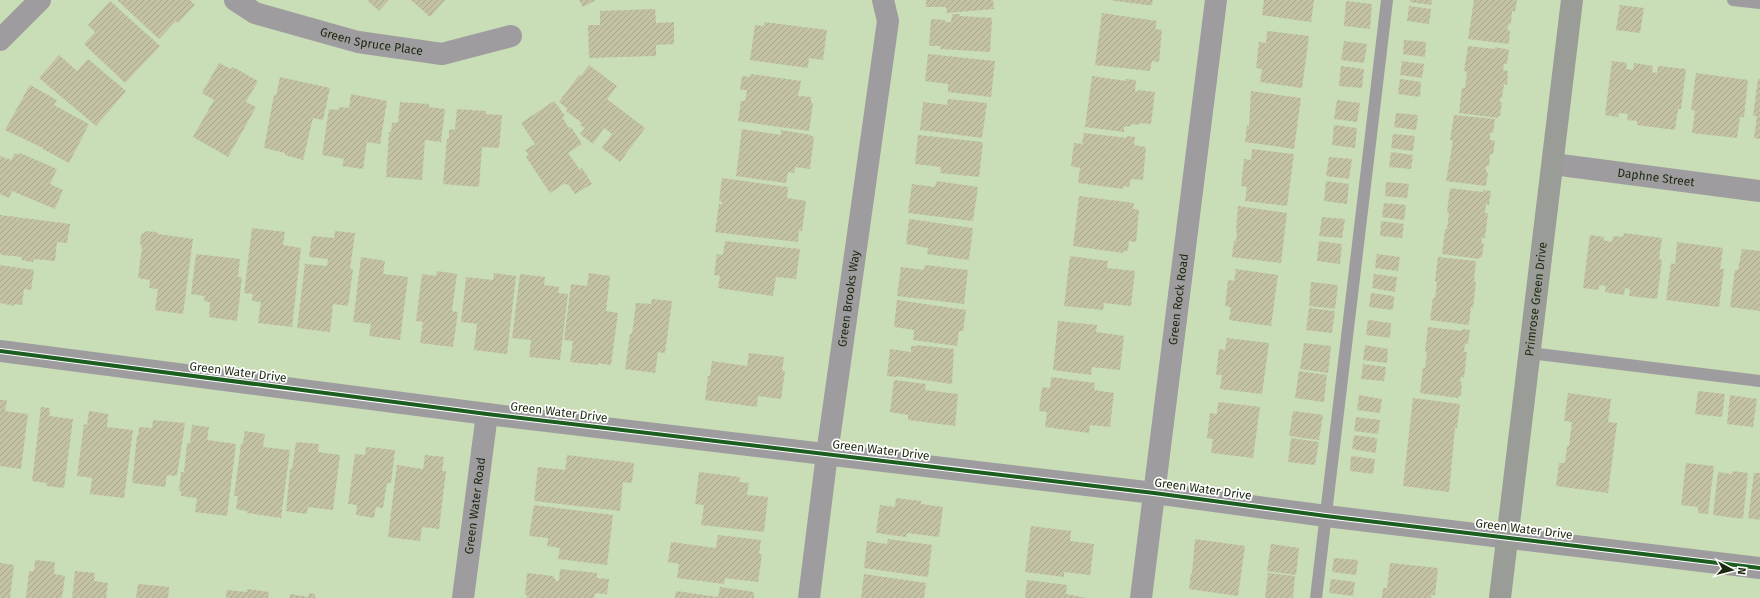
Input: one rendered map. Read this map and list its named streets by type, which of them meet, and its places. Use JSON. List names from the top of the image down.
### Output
{
  "streets": {
    "street": [
      "Green Spruce Place",
      "Daphne Street",
      "Green Brooks Way",
      "Green Rock Road",
      "Primrose Green Drive",
      "Green Water Drive",
      "Green Water Road"
    ]
  },
  "crossings": [
    ["Daphne Street", "Primrose Green Drive"],
    ["Green Brooks Way", "Green Water Drive"],
    ["Green Rock Road", "Green Water Drive"],
    ["Primrose Green Drive", "Green Water Drive"],
    ["Green Water Drive", "Green Water Road"]
  ],
  "north": "right"
}
